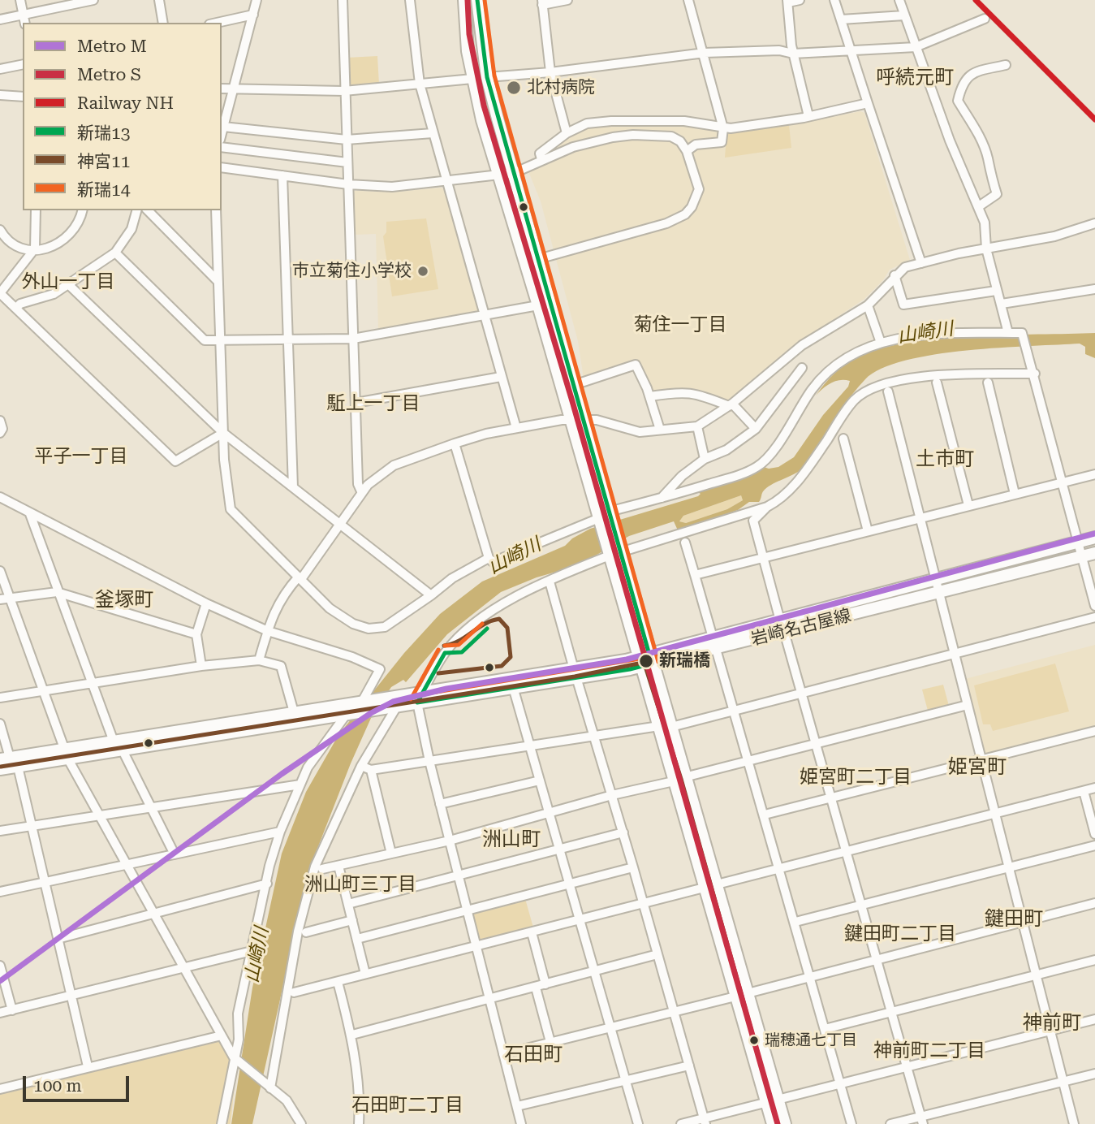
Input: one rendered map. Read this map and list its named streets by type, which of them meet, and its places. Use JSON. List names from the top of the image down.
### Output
{
  "streets": {
    "main road": ["岩崎名古屋線"]
  },
  "districts": [
    "呼続元町",
    "外山一丁目",
    "菊住一丁目",
    "駈上一丁目",
    "平子一丁目",
    "土市町",
    "釜塚町",
    "姫宮町",
    "姫宮町二丁目",
    "洲山町",
    "洲山町三丁目",
    "鍵田町",
    "鍵田町二丁目",
    "神前町",
    "神前町二丁目",
    "石田町",
    "石田町二丁目"
  ],
  "water": ["山崎川"],
  "places": [
    "北村病院",
    "市立菊住小学校",
    "新瑞橋",
    "瑞穂通七丁目"
  ],
  "lines": [
    "metro line S",
    "rail line NH",
    "transit line 新瑞13",
    "transit line 新瑞14",
    "metro line M",
    "transit line 神宮11"
  ],
  "legend": [
    "Metro M",
    "Metro S",
    "Railway NH",
    "新瑞13",
    "神宮11",
    "新瑞14"
  ],
  "scale_bar": "100 m"
}
